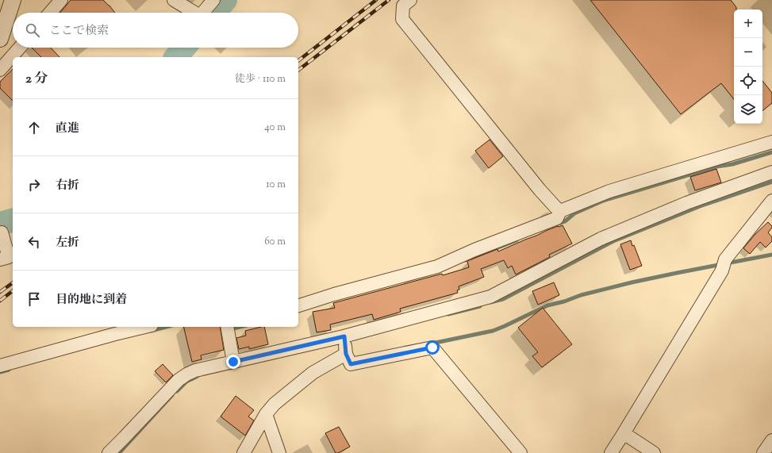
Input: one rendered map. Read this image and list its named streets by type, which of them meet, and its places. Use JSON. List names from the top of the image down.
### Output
{
  "page": {
    "map_buttons": ["+", "−"],
    "search": "ここで検索",
    "heading": ["2 分", "徒歩 · 110 m"],
    "list": [
      ["直進", "40 m"],
      ["右折", "10 m"],
      ["左折", "60 m"],
      "目的地に到着"
    ]
  }
}
